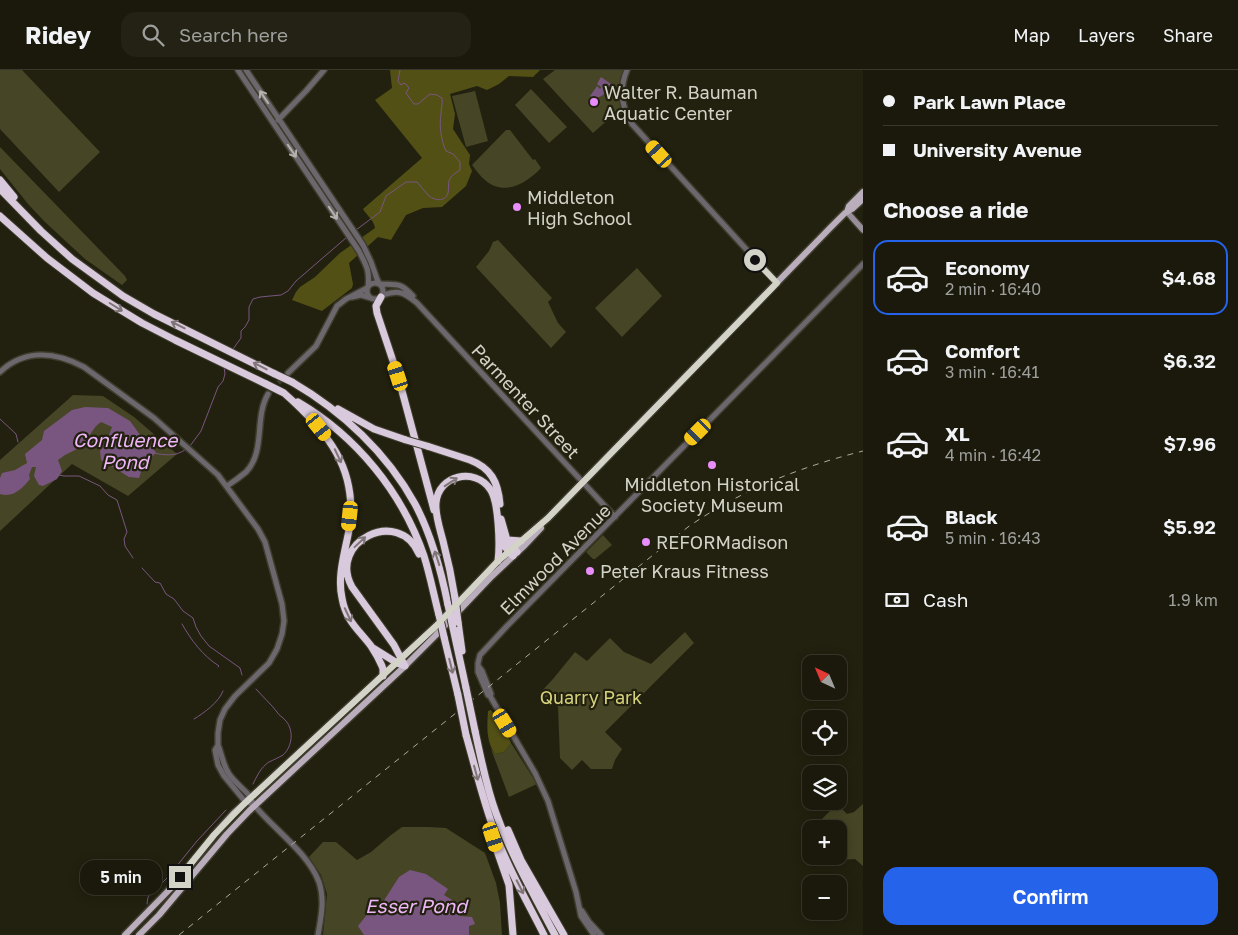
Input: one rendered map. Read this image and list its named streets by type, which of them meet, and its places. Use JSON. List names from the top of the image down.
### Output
{
  "streets": {
    "street": ["Parmenter Street", "Elmwood Avenue"]
  },
  "crossings": [
    ["Parmenter Street", "Elmwood Avenue"]
  ],
  "water": ["Confluence Pond", "Esser Pond"],
  "parks": ["Quarry Park"],
  "places": [
    "Walter R. Bauman Aquatic Center",
    "Middleton High School",
    "Middleton Historical Society Museum",
    "REFORMadison",
    "Peter Kraus Fitness"
  ],
  "north": "top left",
  "page": {
    "header": "Ridey",
    "search": "Search here",
    "nav": ["Map", "Layers", "Share"],
    "banner": ["Park Lawn Place", "University Avenue"],
    "heading": "Choose a ride",
    "list": [
      {
        "name": "Economy",
        "note": "2 min · 16:40",
        "value": "$4.68"
      },
      {
        "name": "Comfort",
        "note": "3 min · 16:41",
        "value": "$6.32"
      },
      {
        "name": "XL",
        "note": "4 min · 16:42",
        "value": "$7.96"
      },
      {
        "name": "Black",
        "note": "5 min · 16:43",
        "value": "$5.92"
      }
    ],
    "pay": ["Cash", "1.9 km"],
    "map_buttons": ["+", "−"],
    "buttons": "Confirm",
    "bubble": "5 min"
  }
}
